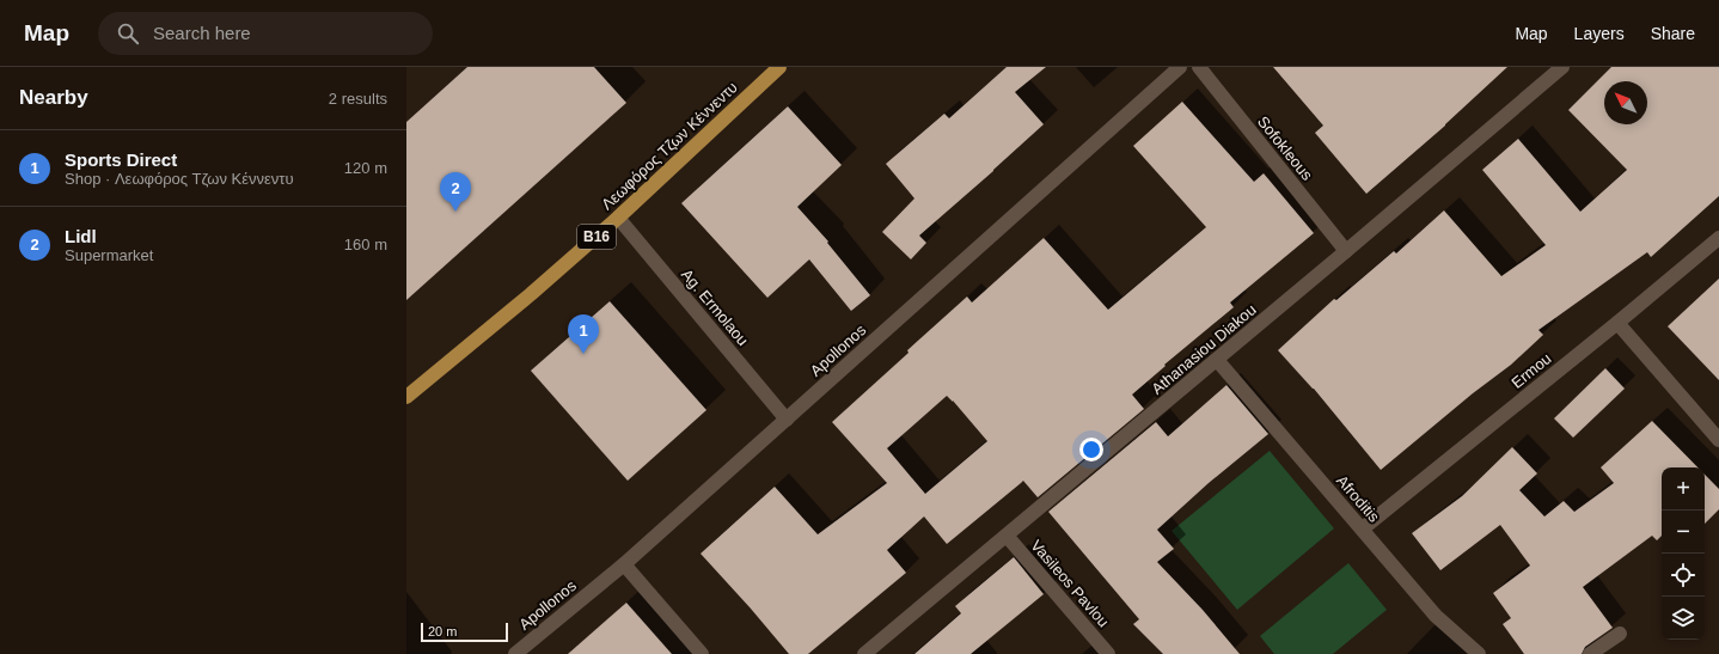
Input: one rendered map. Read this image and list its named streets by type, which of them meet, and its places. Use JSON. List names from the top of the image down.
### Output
{
  "streets": {
    "main road": ["Λεωφόρος Τζων Κέννεντυ", "B16"],
    "street": [
      "Sofokleous",
      "Ag. Ermolaou",
      "Athanasiou Diakou",
      "Apollonos",
      "Ermou",
      "Afroditis",
      "Vasileos Pavlou"
    ]
  },
  "crossings": [
    ["Λεωφόρος Τζων Κέννεντυ", "Ag. Ermolaou"],
    ["Sofokleous", "Athanasiou Diakou"],
    ["Ag. Ermolaou", "Apollonos"],
    ["Athanasiou Diakou", "Afroditis"],
    ["Athanasiou Diakou", "Vasileos Pavlou"],
    ["Ermou", "Afroditis"]
  ],
  "scale_bar": "20 m",
  "north": "top left",
  "page": {
    "header": "Map",
    "search": "Search here",
    "nav": ["Map", "Layers", "Share"],
    "heading": ["Nearby", "2 results"],
    "list": [
      {
        "mark": "1",
        "name": "Sports Direct",
        "note": "Shop · Λεωφόρος Τζων Κέννεντυ",
        "value": "120 m"
      },
      {
        "mark": "2",
        "name": "Lidl",
        "note": "Supermarket",
        "value": "160 m"
      }
    ],
    "pins": ["2", "1"],
    "map_buttons": ["+", "−"],
    "scale": "20 m"
  }
}
